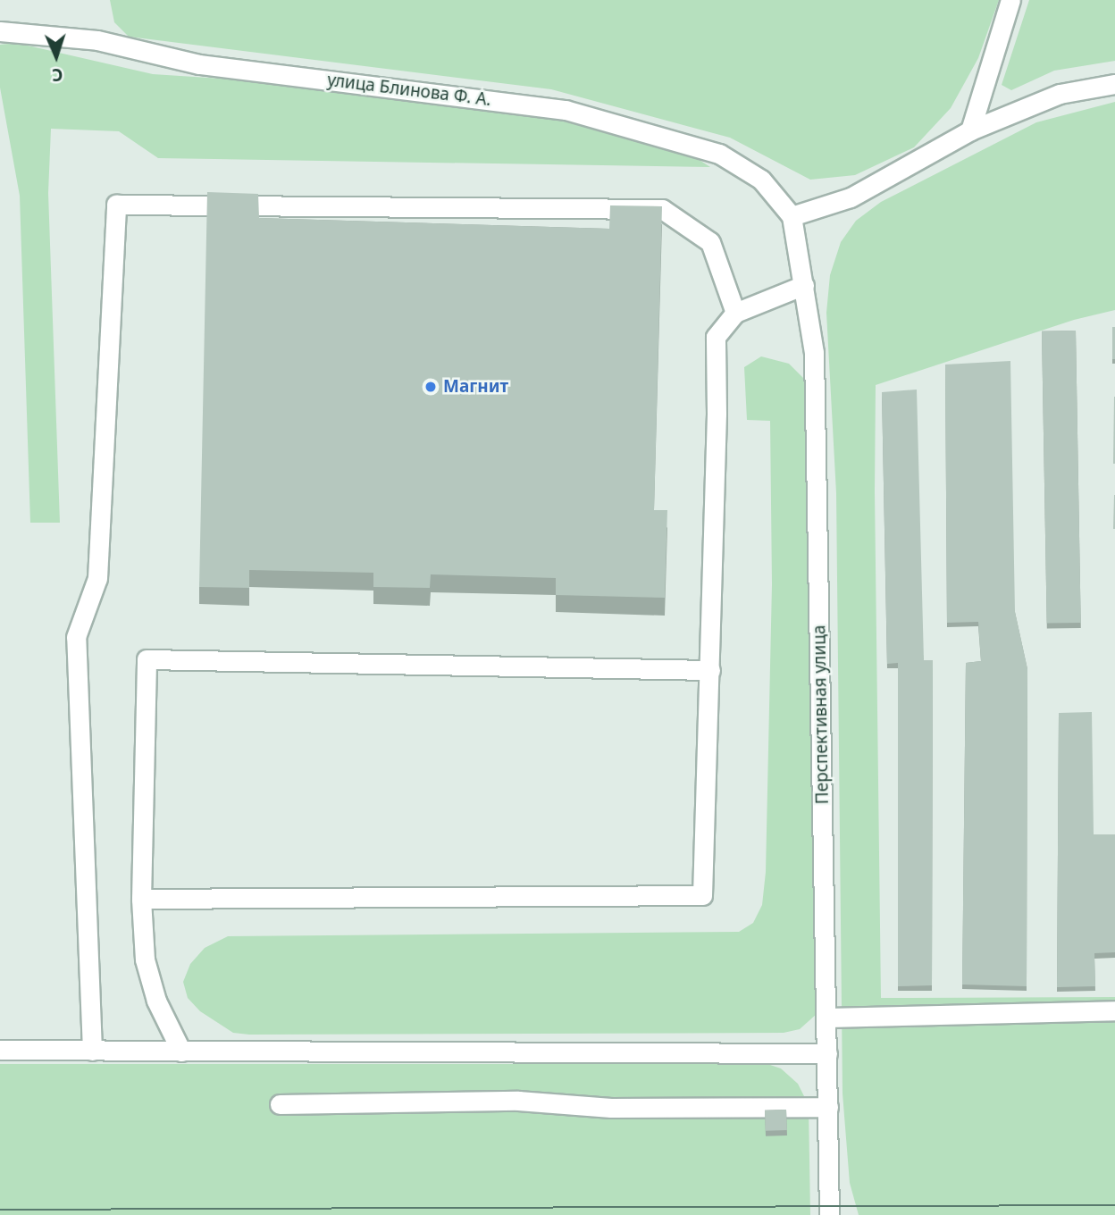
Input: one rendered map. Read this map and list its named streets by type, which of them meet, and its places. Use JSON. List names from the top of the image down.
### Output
{
  "streets": {
    "street": ["улица Блинова Ф. А.", "Перспективная улица"]
  },
  "crossings": [
    ["улица Блинова Ф. А.", "Перспективная улица"]
  ],
  "places": ["Магнит"],
  "north": "bottom"
}
